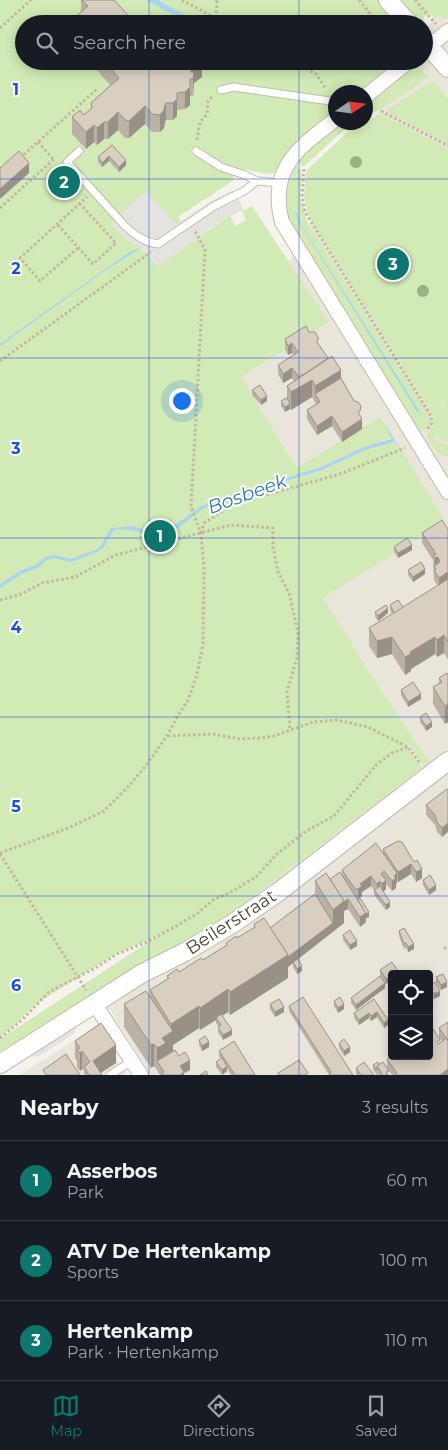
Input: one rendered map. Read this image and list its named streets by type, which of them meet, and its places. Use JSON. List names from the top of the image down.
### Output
{
  "streets": {
    "street": ["Beilerstraat"]
  },
  "water": ["Bosbeek"],
  "north": "right",
  "page": {
    "search": "Search here",
    "pins": ["2", "3", "1"],
    "heading": ["Nearby", "3 results"],
    "list": [
      {
        "mark": "1",
        "name": "Asserbos",
        "note": "Park",
        "value": "60 m"
      },
      {
        "mark": "2",
        "name": "ATV De Hertenkamp",
        "note": "Sports",
        "value": "100 m"
      },
      {
        "mark": "3",
        "name": "Hertenkamp",
        "note": "Park · Hertenkamp",
        "value": "110 m"
      }
    ],
    "nav": ["Map", "Directions", "Saved"]
  },
  "grid": {
    "rows": [
      "1",
      "2",
      "3",
      "4",
      "5",
      "6"
    ]
  }
}
